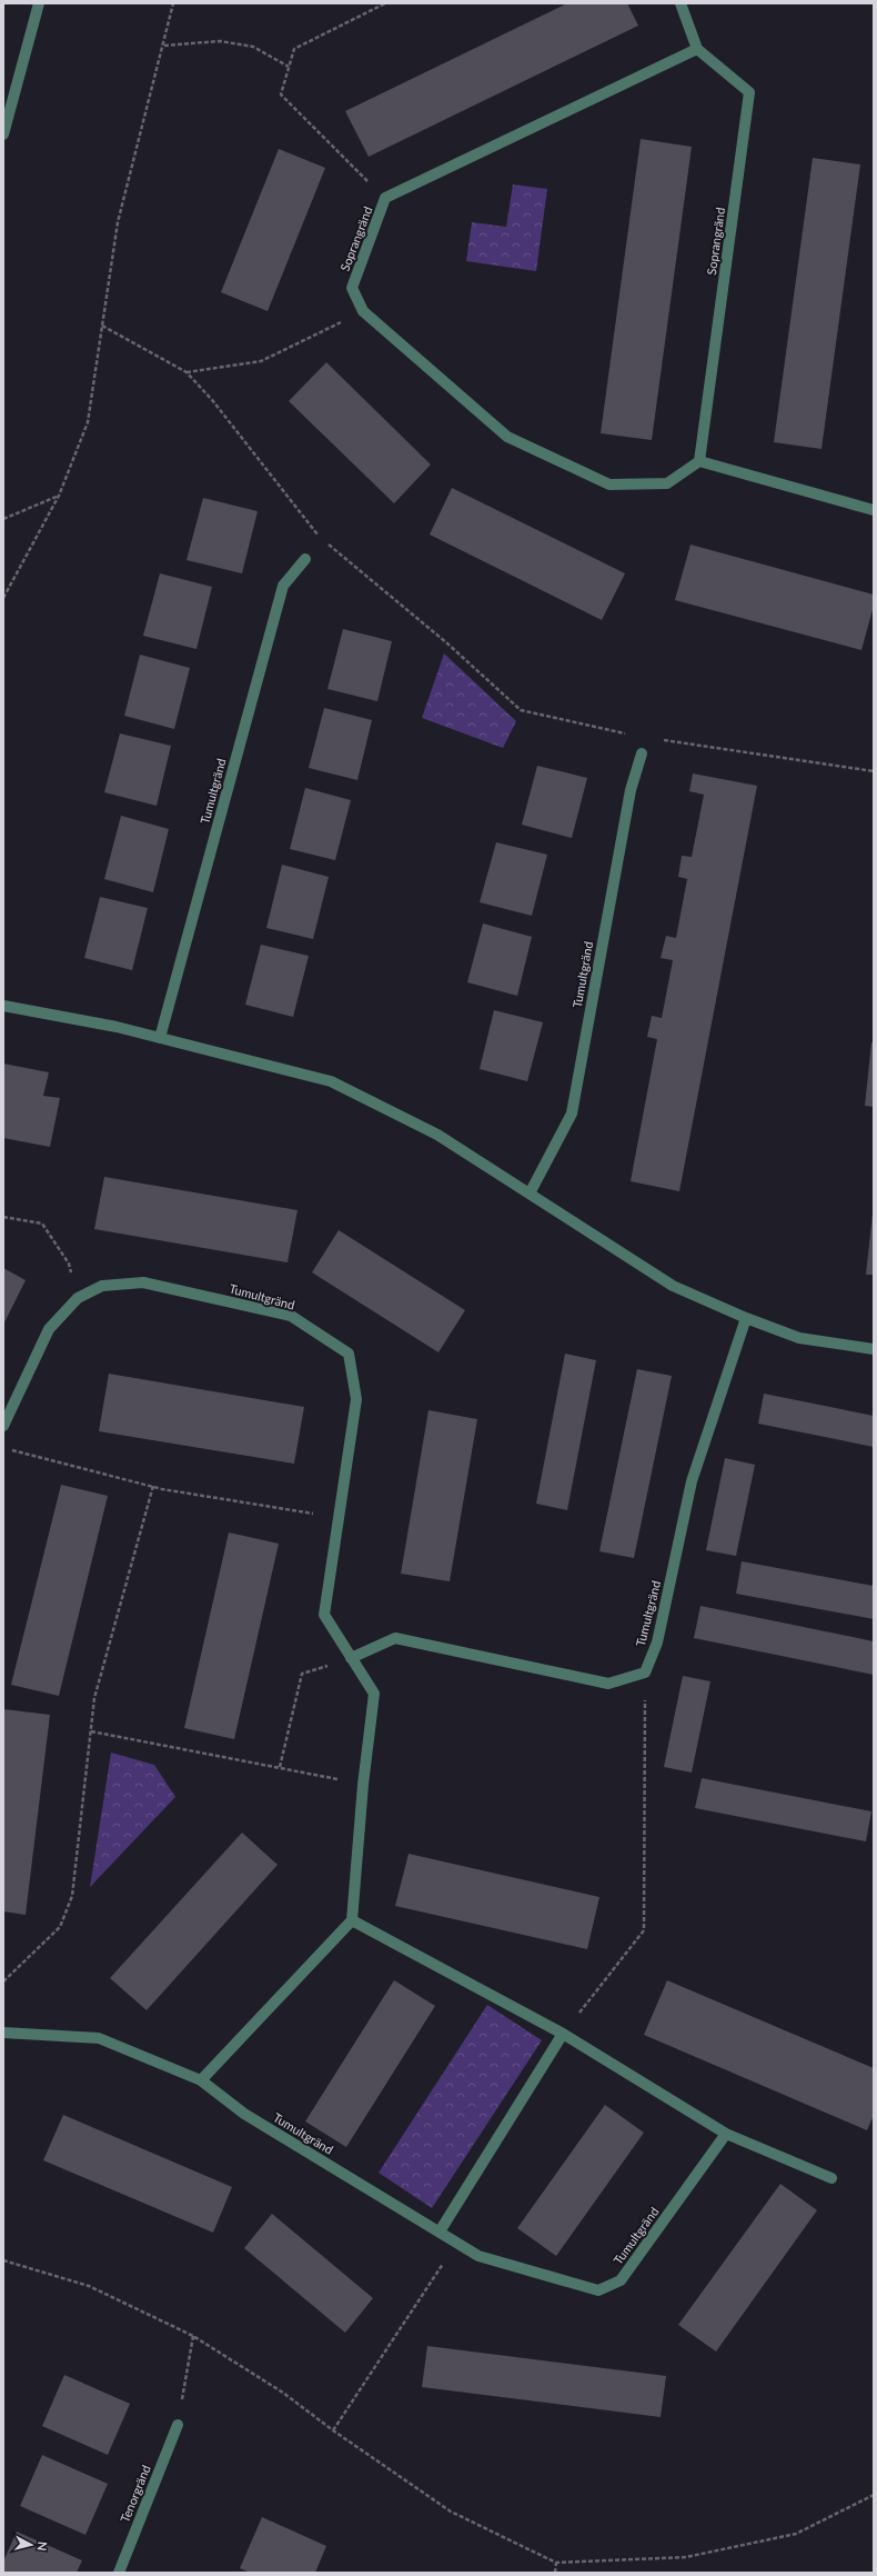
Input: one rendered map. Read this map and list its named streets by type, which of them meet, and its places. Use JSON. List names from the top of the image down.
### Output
{
  "streets": {
    "street": ["Soprangränd", "Tumultgränd", "Tenorgränd"]
  },
  "north": "right"
}
